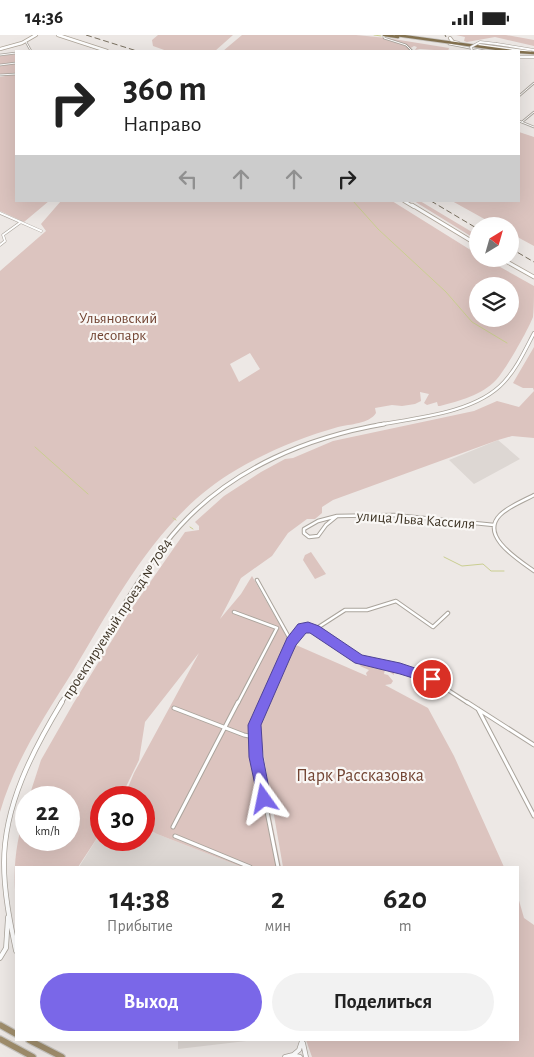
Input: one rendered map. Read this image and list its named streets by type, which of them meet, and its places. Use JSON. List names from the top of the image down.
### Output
{
  "streets": {
    "street": ["улица Льва Кассиля", "проектируемый проезд № 7084"]
  },
  "parks": ["Ульяновский лесопарк", "Парк Рассказовка"],
  "north": "top right",
  "page": {
    "status": "14:36",
    "turn": ["360 m", "Направо"],
    "speed": "22 km/h",
    "limit": "30",
    "eta": [
      "14:38",
      "Прибытие",
      "2",
      "мин",
      "620",
      "m"
    ],
    "buttons": ["Выход", "Поделиться"]
  }
}
